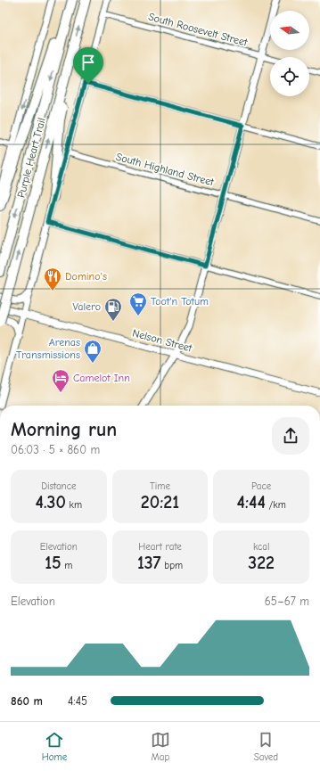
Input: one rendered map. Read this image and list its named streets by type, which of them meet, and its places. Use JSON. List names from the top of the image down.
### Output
{
  "streets": {
    "highway": ["Purple Heart Trail"],
    "street": ["South Roosevelt Street", "South Highland Street", "Nelson Street"]
  },
  "places": {
    "restaurant": ["Domino's"],
    "supermarket": ["Toot'n Totum"],
    "fuel station": ["Valero"],
    "shop": ["Arenas Transmissions"],
    "hotel": ["Camelot Inn"]
  },
  "north": "left",
  "page": {
    "heading": ["Morning run", "06:03 · 5 × 860 m"],
    "stats": [
      ["Distance", "4.30 km"],
      ["Time", "20:21"],
      ["Pace", "4:44 /km"],
      ["Elevation", "15 m"],
      ["Heart rate", "137 bpm"],
      ["kcal", "322"]
    ],
    "chart": ["Elevation", "65–67 m"],
    "list": [
      {
        "name": "860 m",
        "note": "4:45"
      }
    ],
    "tabs": ["Home", "Map", "Saved"]
  }
}
